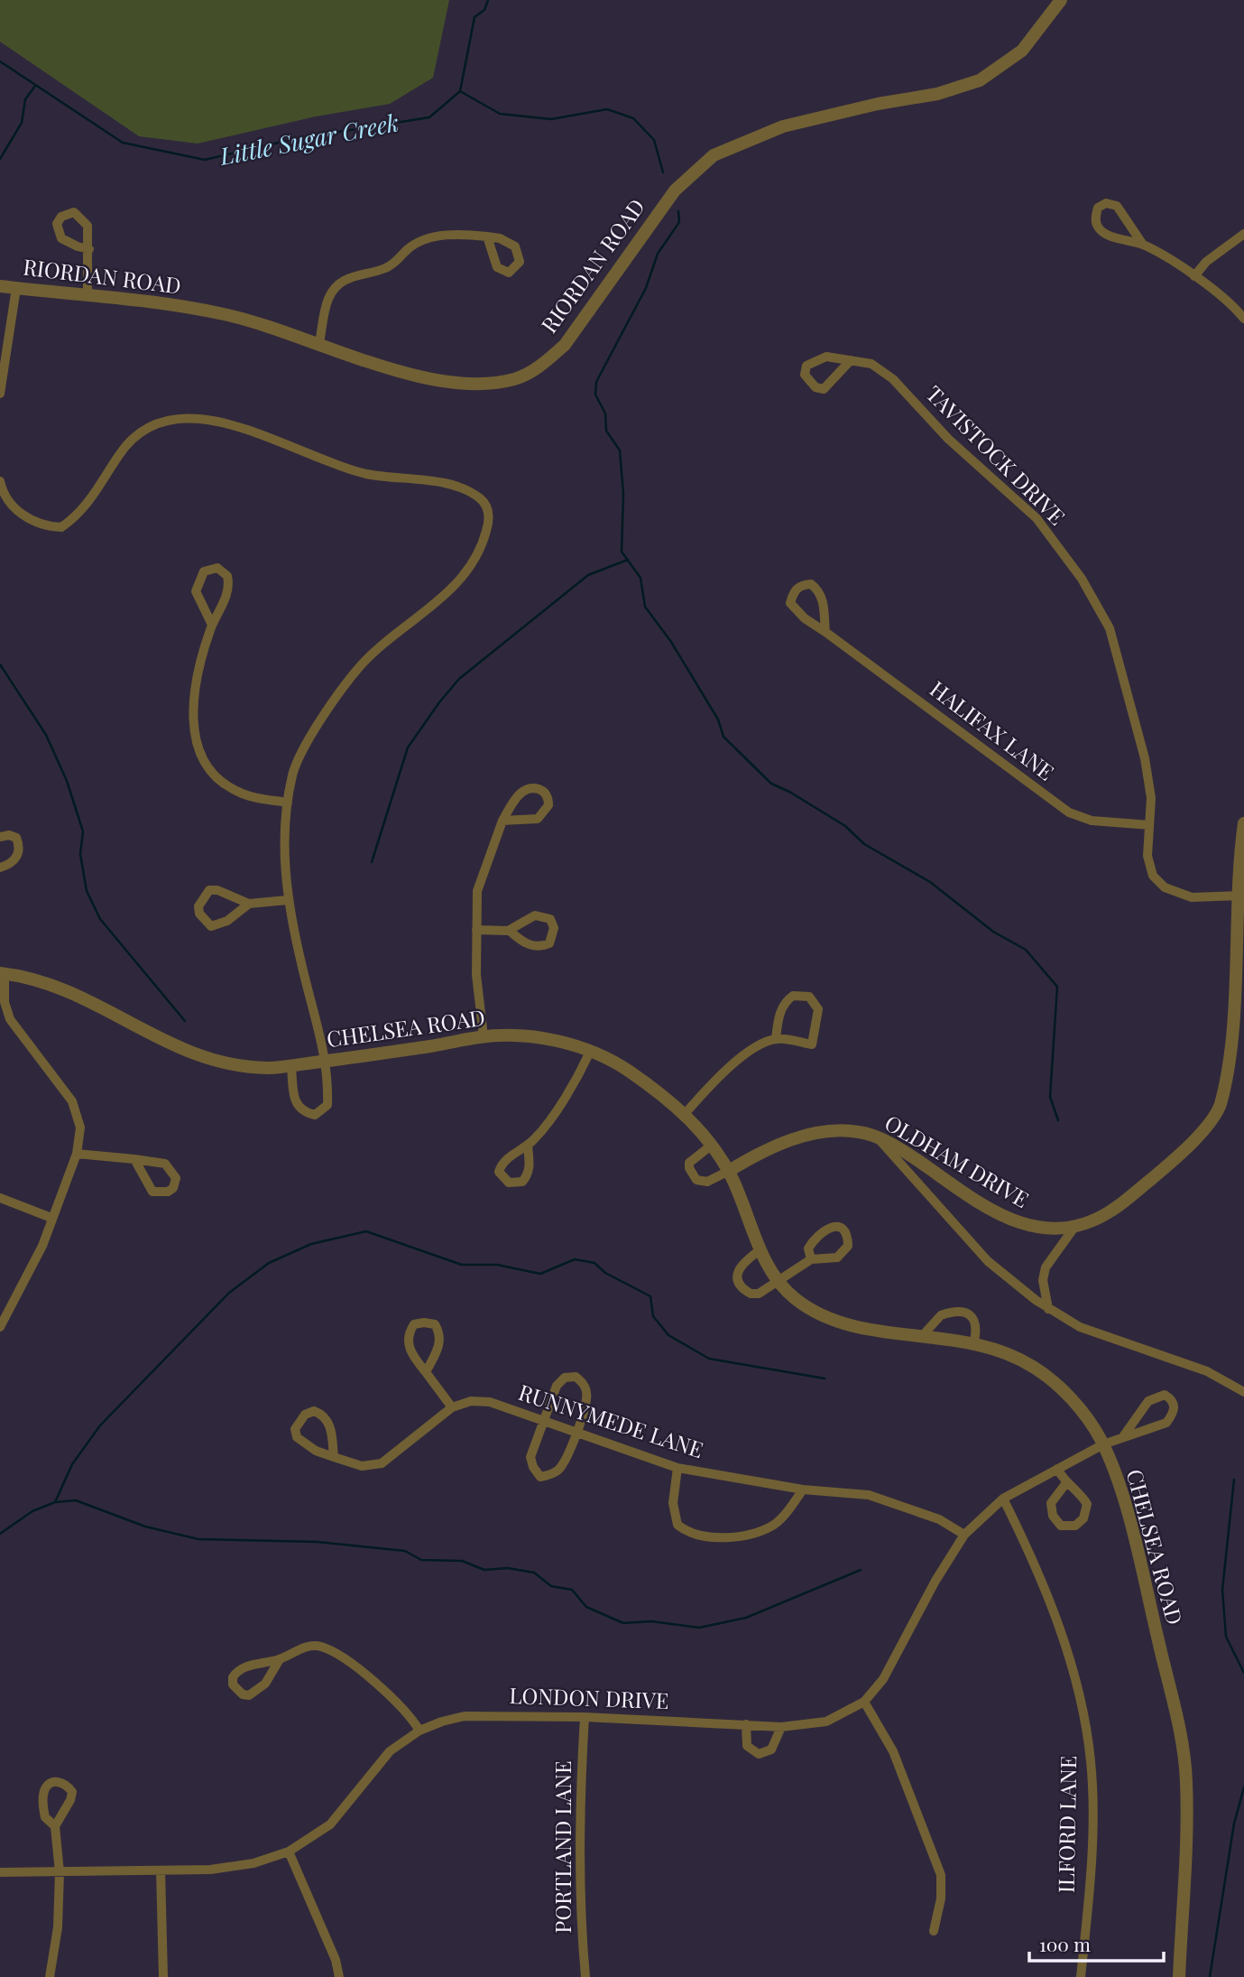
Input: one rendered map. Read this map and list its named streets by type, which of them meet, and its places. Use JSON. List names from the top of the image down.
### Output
{
  "streets": {
    "street": [
      "RIORDAN ROAD",
      "TAVISTOCK DRIVE",
      "HALIFAX LANE",
      "CHELSEA ROAD",
      "OLDHAM DRIVE",
      "RUNNYMEDE LANE",
      "LONDON DRIVE",
      "ILFORD LANE",
      "PORTLAND LANE"
    ]
  },
  "crossings": [
    ["TAVISTOCK DRIVE", "HALIFAX LANE"],
    ["TAVISTOCK DRIVE", "OLDHAM DRIVE"],
    ["CHELSEA ROAD", "OLDHAM DRIVE"],
    ["CHELSEA ROAD", "LONDON DRIVE"],
    ["RUNNYMEDE LANE", "LONDON DRIVE"],
    ["LONDON DRIVE", "ILFORD LANE"],
    ["LONDON DRIVE", "PORTLAND LANE"]
  ],
  "water": ["Little Sugar Creek"],
  "scale_bar": "100 m"
}
